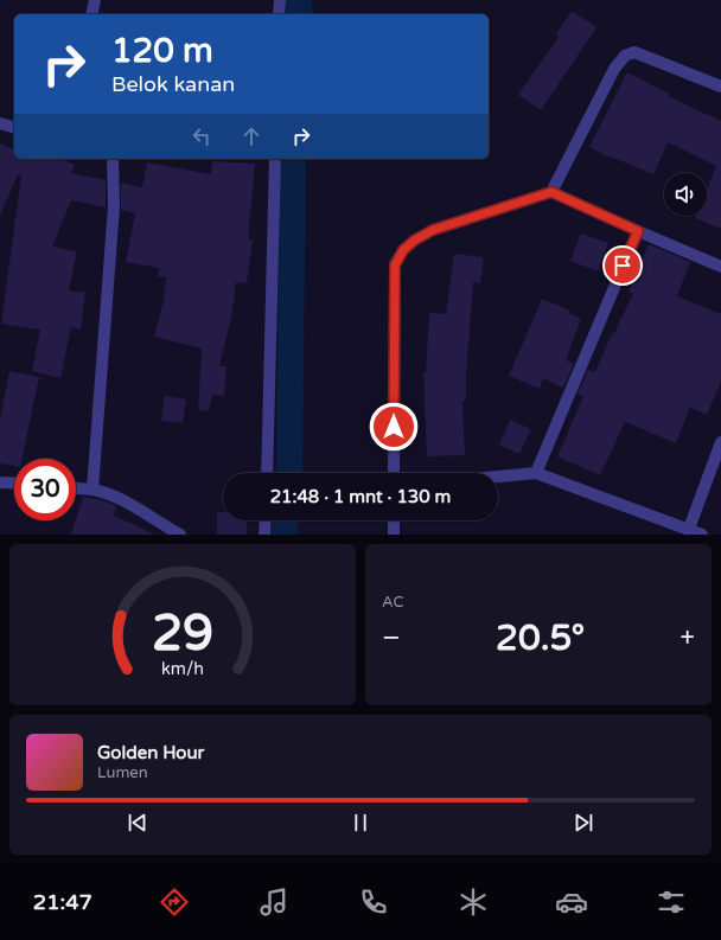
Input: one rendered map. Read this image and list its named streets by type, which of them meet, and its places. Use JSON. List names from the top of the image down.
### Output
{
  "page": {
    "turn": ["120 m", "Belok kanan"],
    "limit": "30",
    "trip": "21:48 · 1 mnt · 130 m",
    "tile": "AC",
    "heat": ["−", "20.5°", "+"],
    "song": ["Golden Hour", "Lumen"],
    "tabs": "21:47",
    "gauge": ["29", "km/h"]
  }
}
